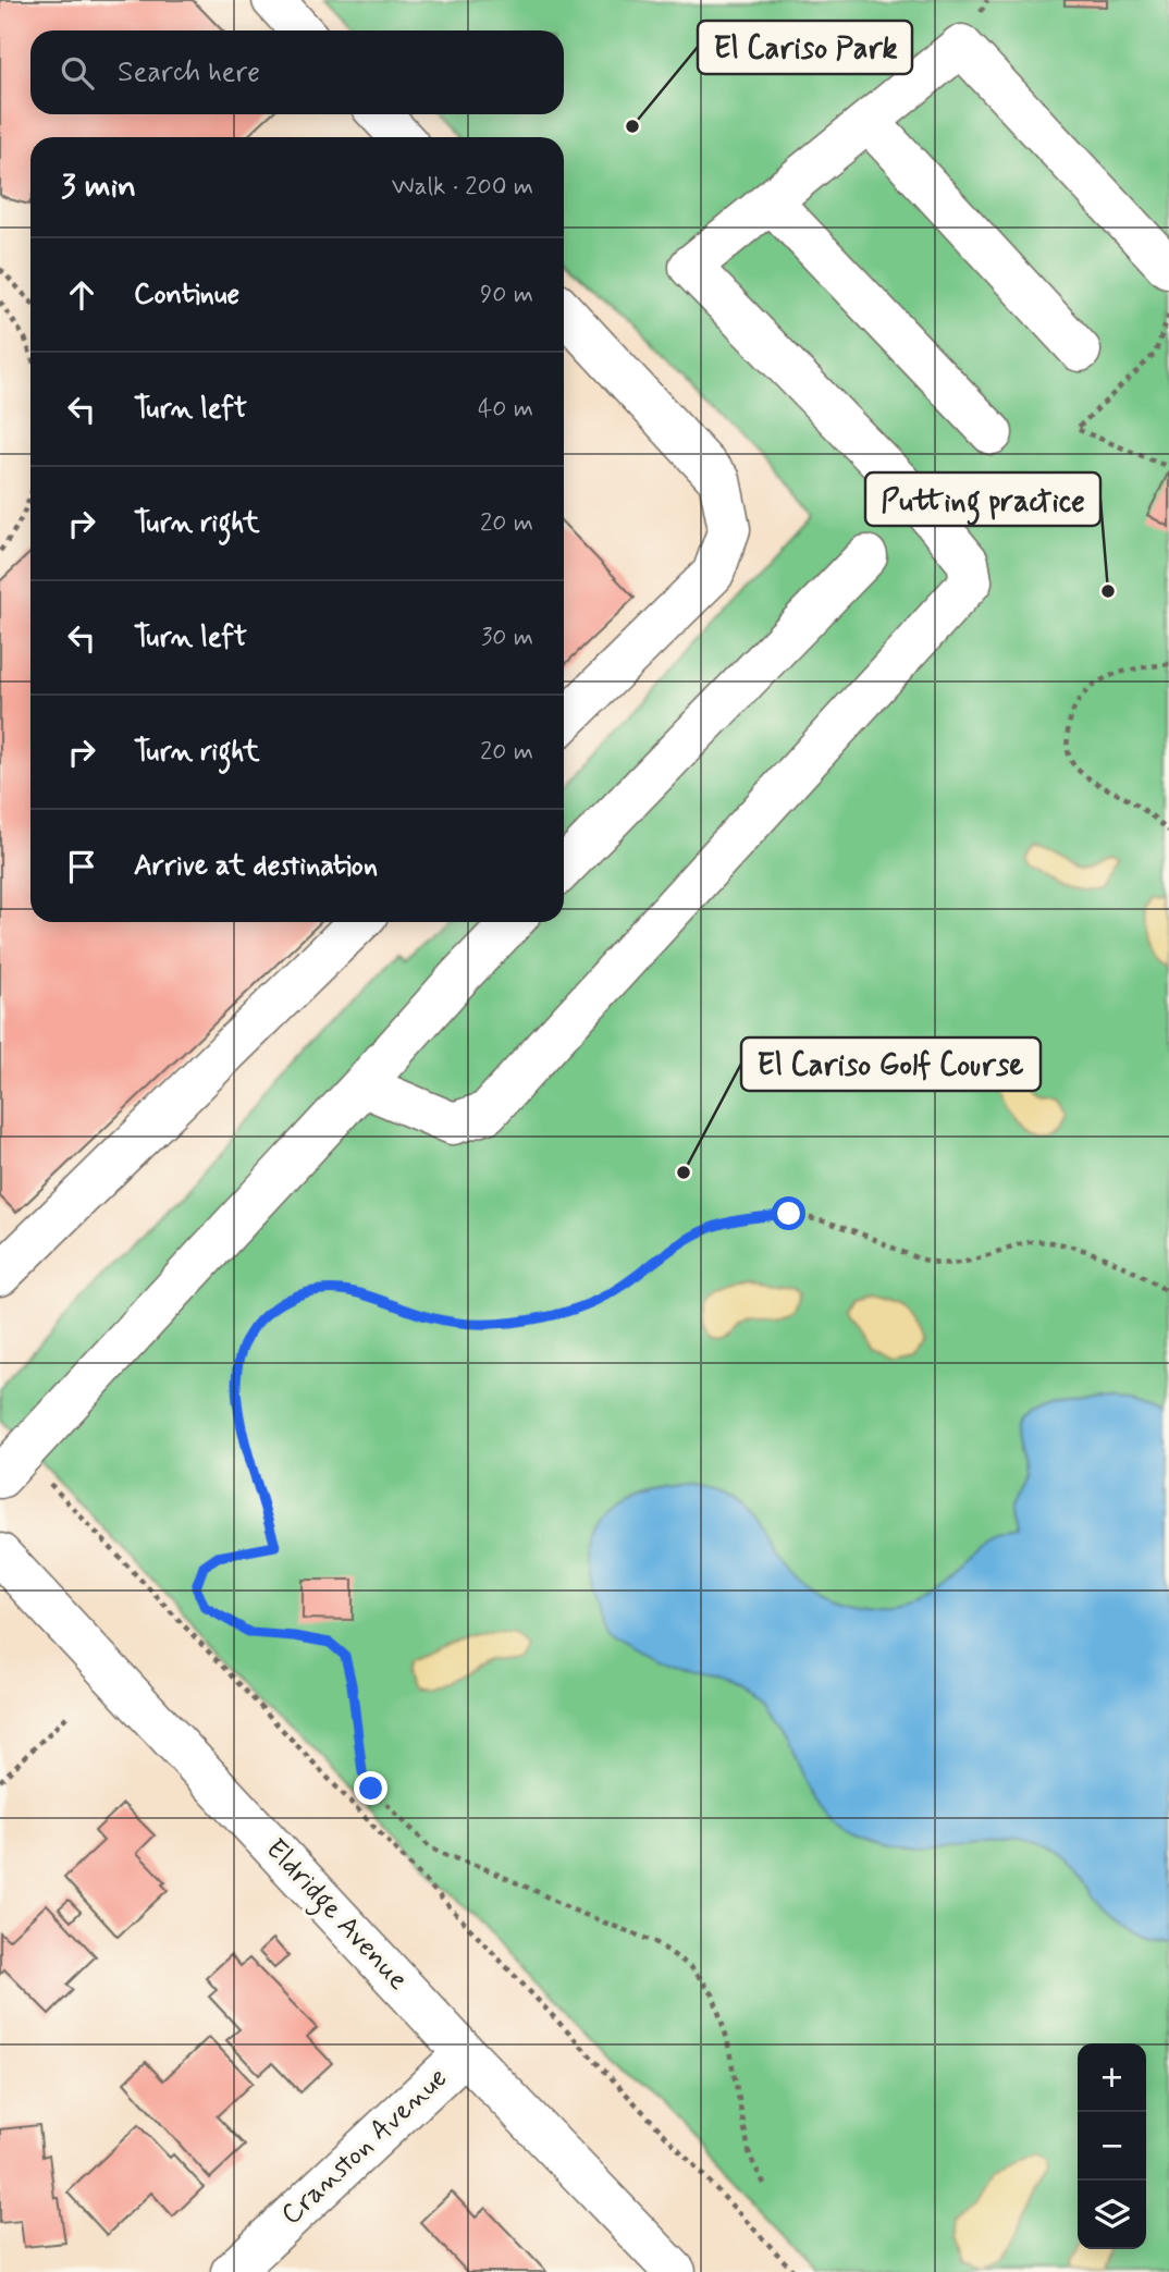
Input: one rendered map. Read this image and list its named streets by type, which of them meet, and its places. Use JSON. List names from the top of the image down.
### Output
{
  "streets": {
    "street": ["Eldridge Avenue", "Cranston Avenue"]
  },
  "crossings": [
    ["Eldridge Avenue", "Cranston Avenue"]
  ],
  "places": ["El Cariso Park", "Putting practice", "El Cariso Golf Course"],
  "page": {
    "search": "Search here",
    "heading": ["3 min", "Walk · 200 m"],
    "list": [
      ["Continue", "90 m"],
      ["Turn left", "40 m"],
      ["Turn right", "20 m"],
      ["Turn left", "30 m"],
      ["Turn right", "20 m"],
      "Arrive at destination"
    ],
    "map_buttons": ["+", "−"]
  }
}
